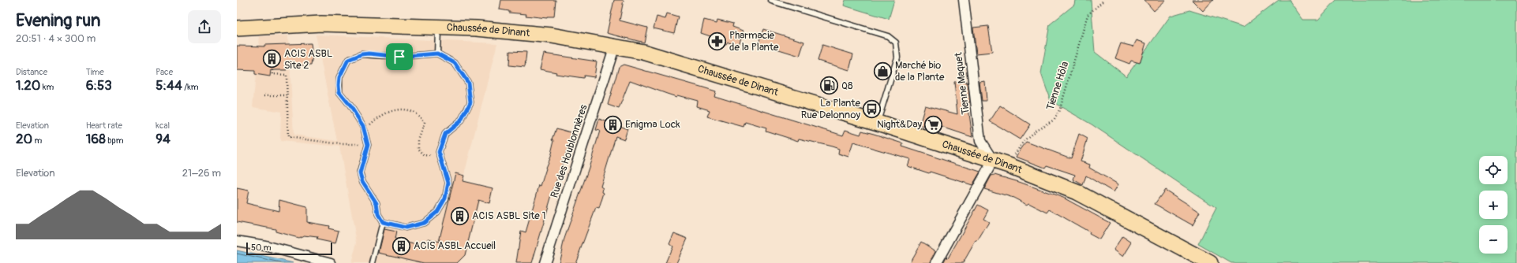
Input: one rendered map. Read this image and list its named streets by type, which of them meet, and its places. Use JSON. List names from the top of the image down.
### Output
{
  "streets": {
    "main road": ["Chaussée de Dinant"],
    "street": ["Tienne Maquet", "Rue des Houblonnières"],
    "path": ["Tienne Hôla"]
  },
  "crossings": [
    ["Chaussée de Dinant", "Tienne Maquet"],
    ["Chaussée de Dinant", "Tienne Hôla"],
    ["Chaussée de Dinant", "Rue des Houblonnières"]
  ],
  "places": {
    "pharmacy": ["Pharmacie de la Plante"],
    "building": [
      "ACIS ASBL Site 2",
      "Enigma Lock",
      "ACIS ASBL Site 1",
      "ACIS ASBL Accueil"
    ],
    "shop": ["Marché bio de la Plante"],
    "fuel station": ["Q8"],
    "bus stop": ["La Plante Rue Delonnoy"],
    "supermarket": ["Night&Day"]
  },
  "scale_bar": "50 m",
  "page": {
    "heading": ["Evening run", "20:51 · 4 × 300 m"],
    "stats": [
      ["Distance", "1.20 km"],
      ["Time", "6:53"],
      ["Pace", "5:44 /km"],
      ["Elevation", "20 m"],
      ["Heart rate", "168 bpm"],
      ["kcal", "94"]
    ],
    "map_buttons": ["+", "−"],
    "chart": ["Elevation", "21–26 m"],
    "scale": "50 m"
  }
}
